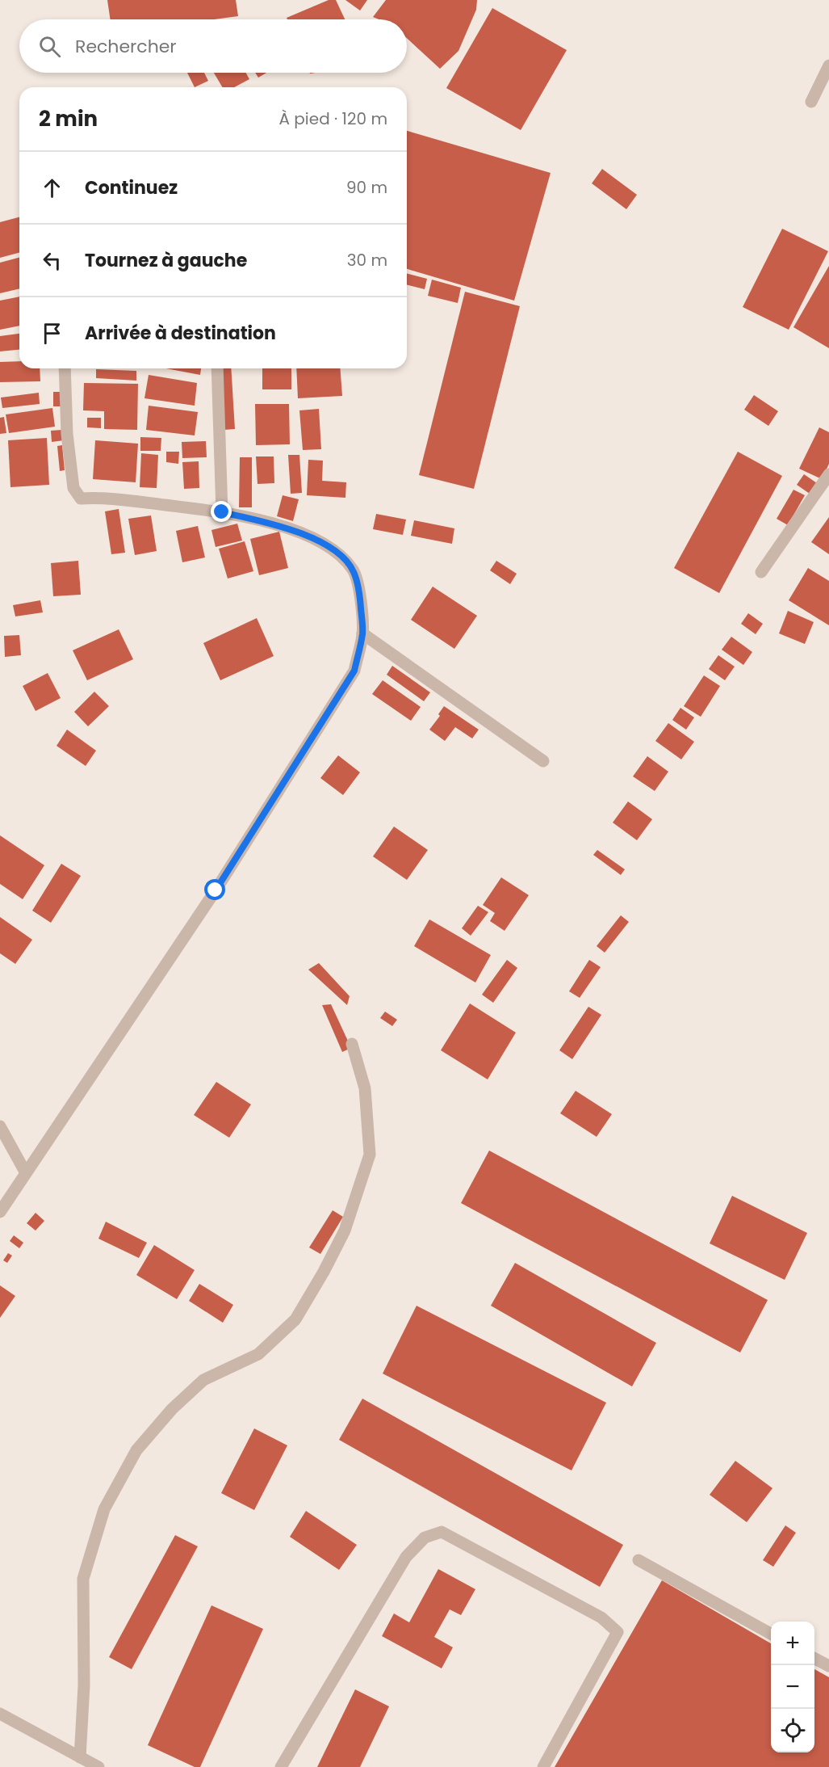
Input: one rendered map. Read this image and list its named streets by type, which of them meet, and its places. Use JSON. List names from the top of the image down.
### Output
{
  "page": {
    "search": "Rechercher",
    "heading": ["2 min", "À pied · 120 m"],
    "list": [
      ["Continuez", "90 m"],
      ["Tournez à gauche", "30 m"],
      "Arrivée à destination"
    ],
    "map_buttons": ["+", "−"]
  }
}
